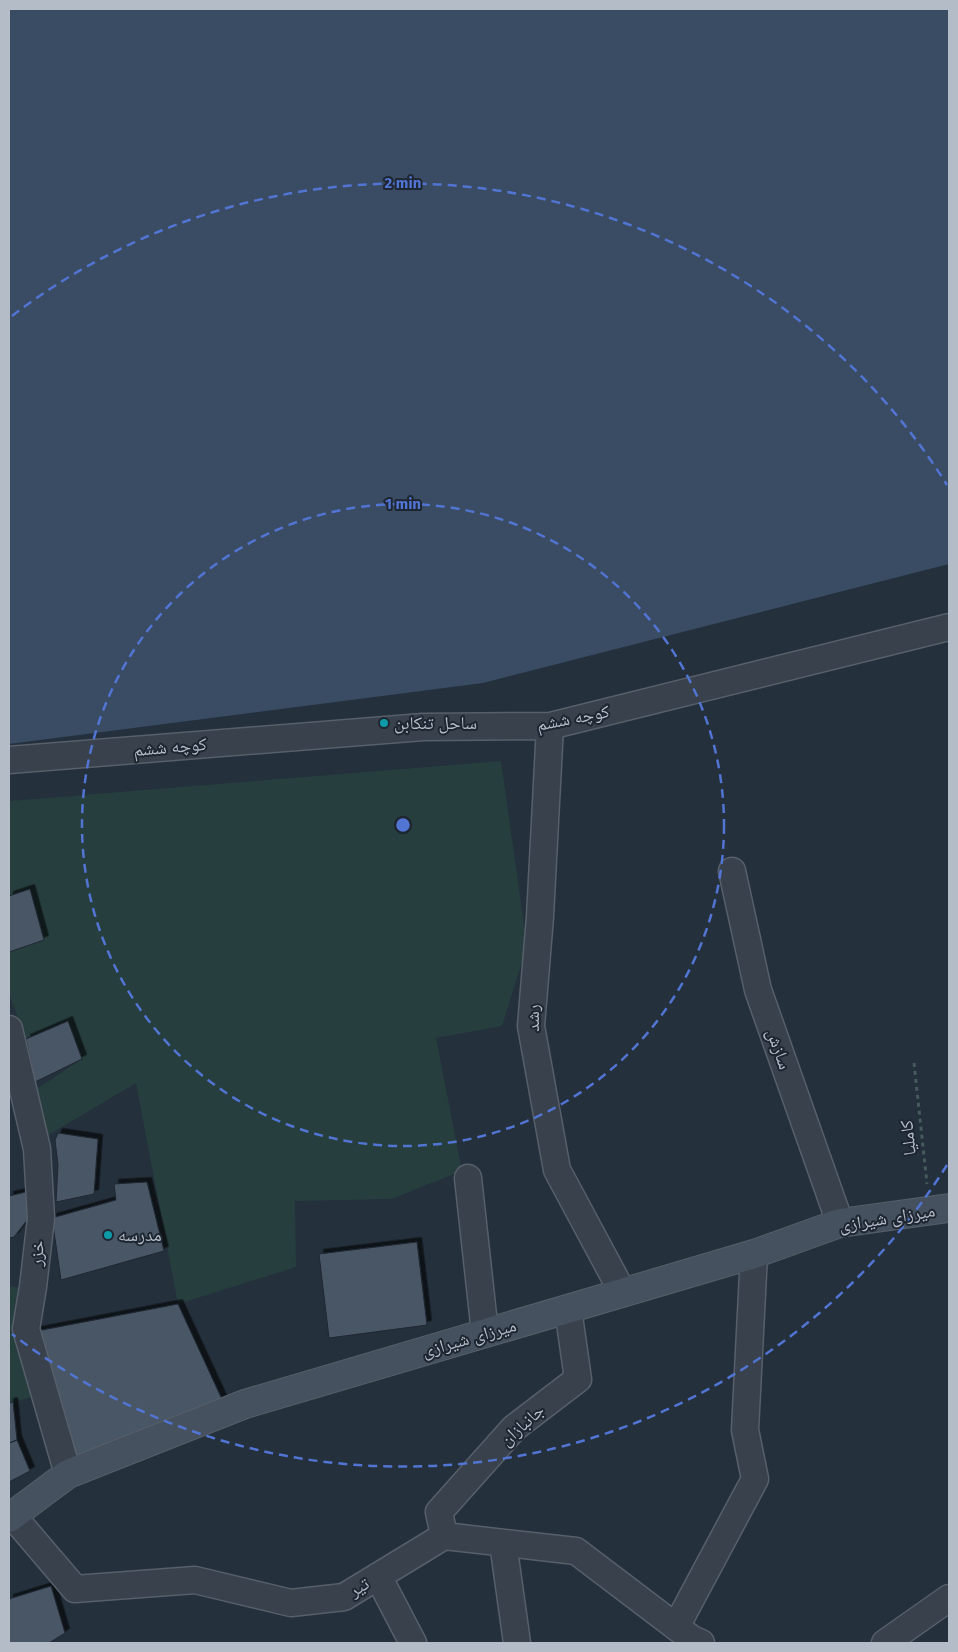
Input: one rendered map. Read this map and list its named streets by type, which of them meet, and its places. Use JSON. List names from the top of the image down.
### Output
{
  "streets": {
    "main road": ["میرزای شیرازی"],
    "street": [
      "کوچه ششم",
      "رشد",
      "سازش",
      "خزر",
      "جانبازان",
      "تیر"
    ],
    "path": ["کاملیا"]
  },
  "crossings": [
    ["کوچه ششم", "رشد"],
    ["رشد", "میرزای شیرازی"],
    ["سازش", "میرزای شیرازی"],
    ["کاملیا", "میرزای شیرازی"],
    ["میرزای شیرازی", "خزر"],
    ["میرزای شیرازی", "جانبازان"],
    ["میرزای شیرازی", "تیر"],
    ["جانبازان", "تیر"]
  ],
  "places": ["ساحل تنکابن", "مدرسه"],
  "rings": ["2 min", "1 min"]
}
